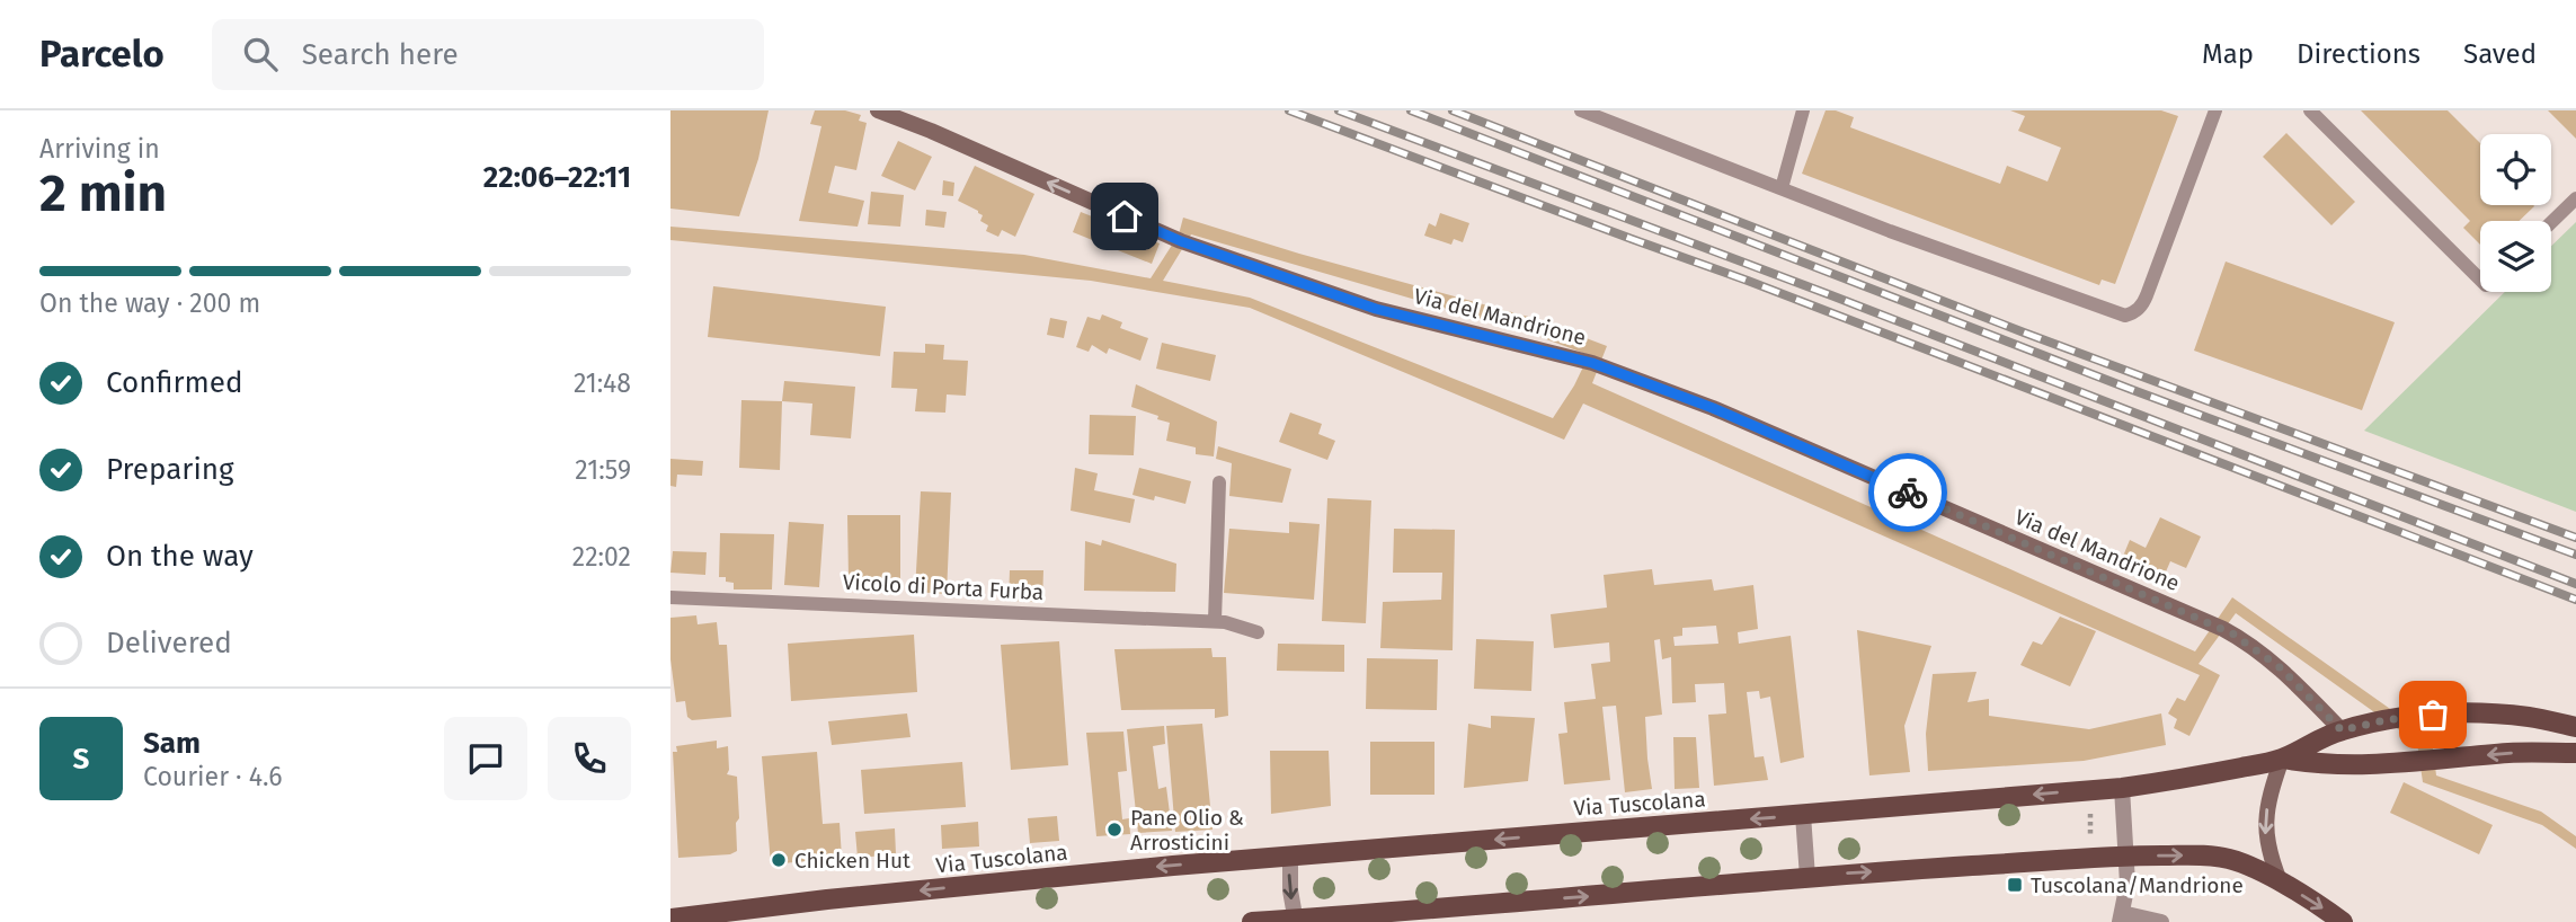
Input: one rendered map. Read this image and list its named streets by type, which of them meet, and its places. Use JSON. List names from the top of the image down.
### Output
{
  "streets": {
    "main road": ["Via Tuscolana"],
    "street": ["Via del Mandrione"],
    "lane": ["Vicolo di Porta Furba"]
  },
  "crossings": [
    ["Via del Mandrione", "Via Tuscolana"]
  ],
  "one_way": ["Via del Mandrione"],
  "places": {
    "other": ["Pane Olio & Arrosticini", "Chicken Hut"],
    "transit": ["Tuscolana/Mandrione"]
  },
  "page": {
    "header": "Parcelo",
    "search": "Search here",
    "nav": ["Map", "Directions", "Saved"],
    "heading": ["2 min", "Arriving in", "22:06–22:11"],
    "panel": ["Sam", "Courier · 4.6"],
    "bar": "On the way · 200 m",
    "list": [
      ["Confirmed", "21:48"],
      ["Preparing", "21:59"],
      ["On the way", "22:02"],
      "Delivered"
    ],
    "round": "S"
  }
}
